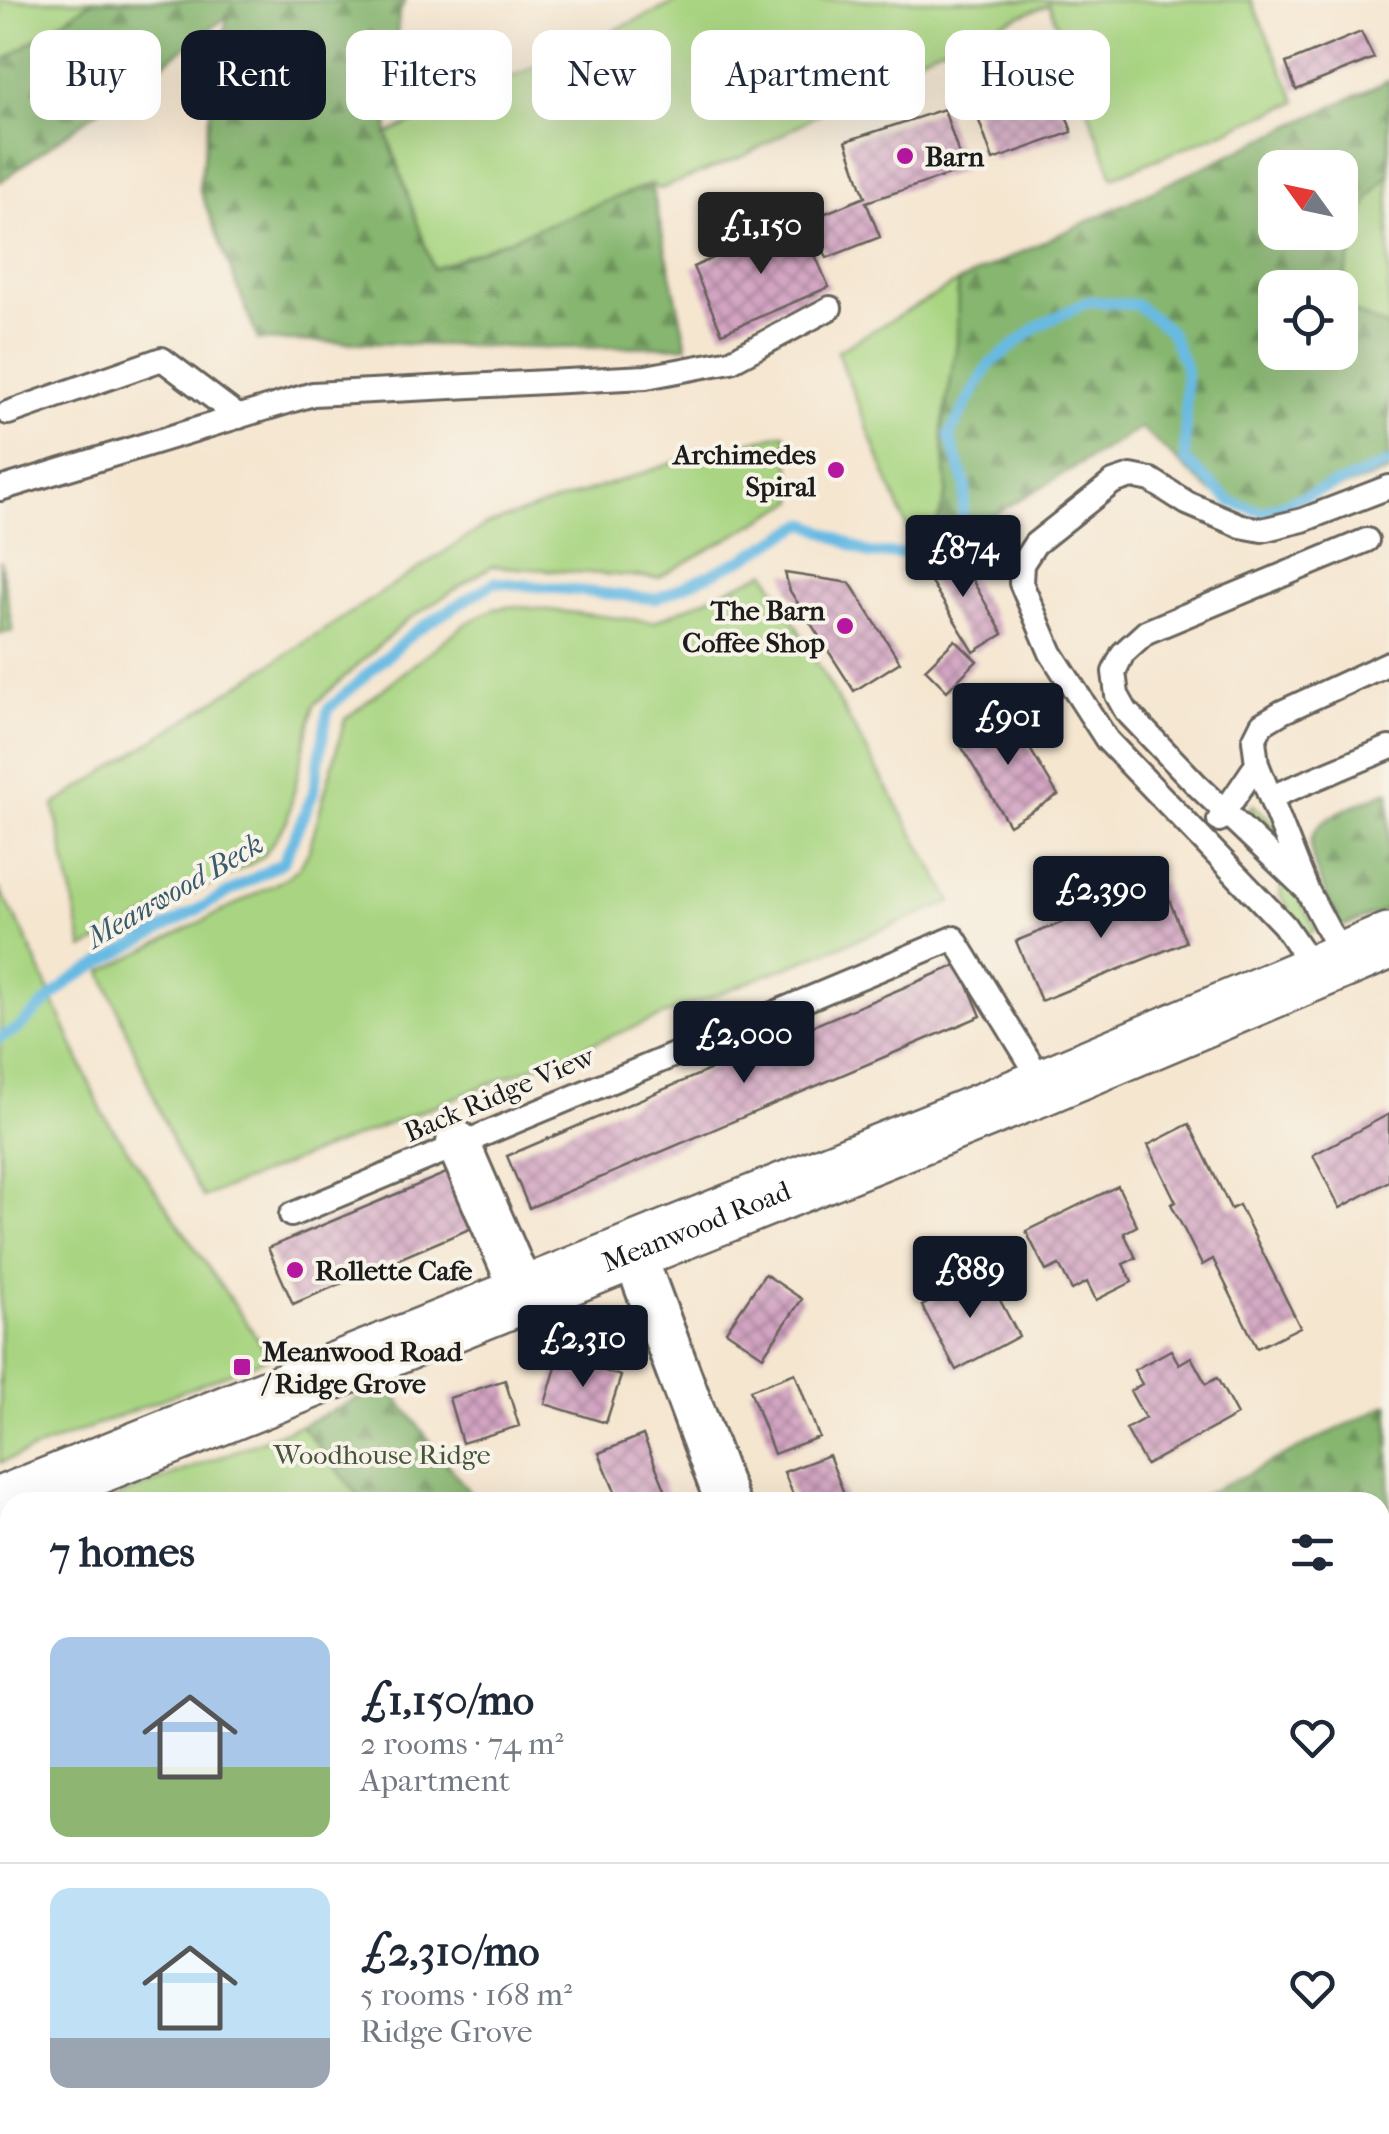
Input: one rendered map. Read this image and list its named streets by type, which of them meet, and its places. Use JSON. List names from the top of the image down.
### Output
{
  "streets": {
    "street": ["Meanwood Road"],
    "lane": ["Back Ridge View"]
  },
  "crossings": [
    ["Back Ridge View", "Meanwood Road"]
  ],
  "water": ["Meanwood Beck"],
  "parks": ["Woodhouse Ridge"],
  "places": {
    "other": [
      "Barn",
      "Archimedes Spiral",
      "The Barn Coffee Shop",
      "Rollette Cafe"
    ],
    "transit": ["Meanwood Road / Ridge Grove"]
  },
  "north": "top left",
  "page": {
    "chip": [
      "Buy",
      "Rent",
      "Filters",
      "New",
      "Apartment",
      "House"
    ],
    "price": [
      "£1,150",
      "£874",
      "£901",
      "£2,390",
      "£2,000",
      "£889",
      "£2,310"
    ],
    "heading": "7 homes",
    "list": [
      {
        "name": "£1,150/mo",
        "note": "2 rooms · 74 m² · Apartment"
      },
      {
        "name": "£2,310/mo",
        "note": "5 rooms · 168 m² · Ridge Grove"
      }
    ]
  }
}
